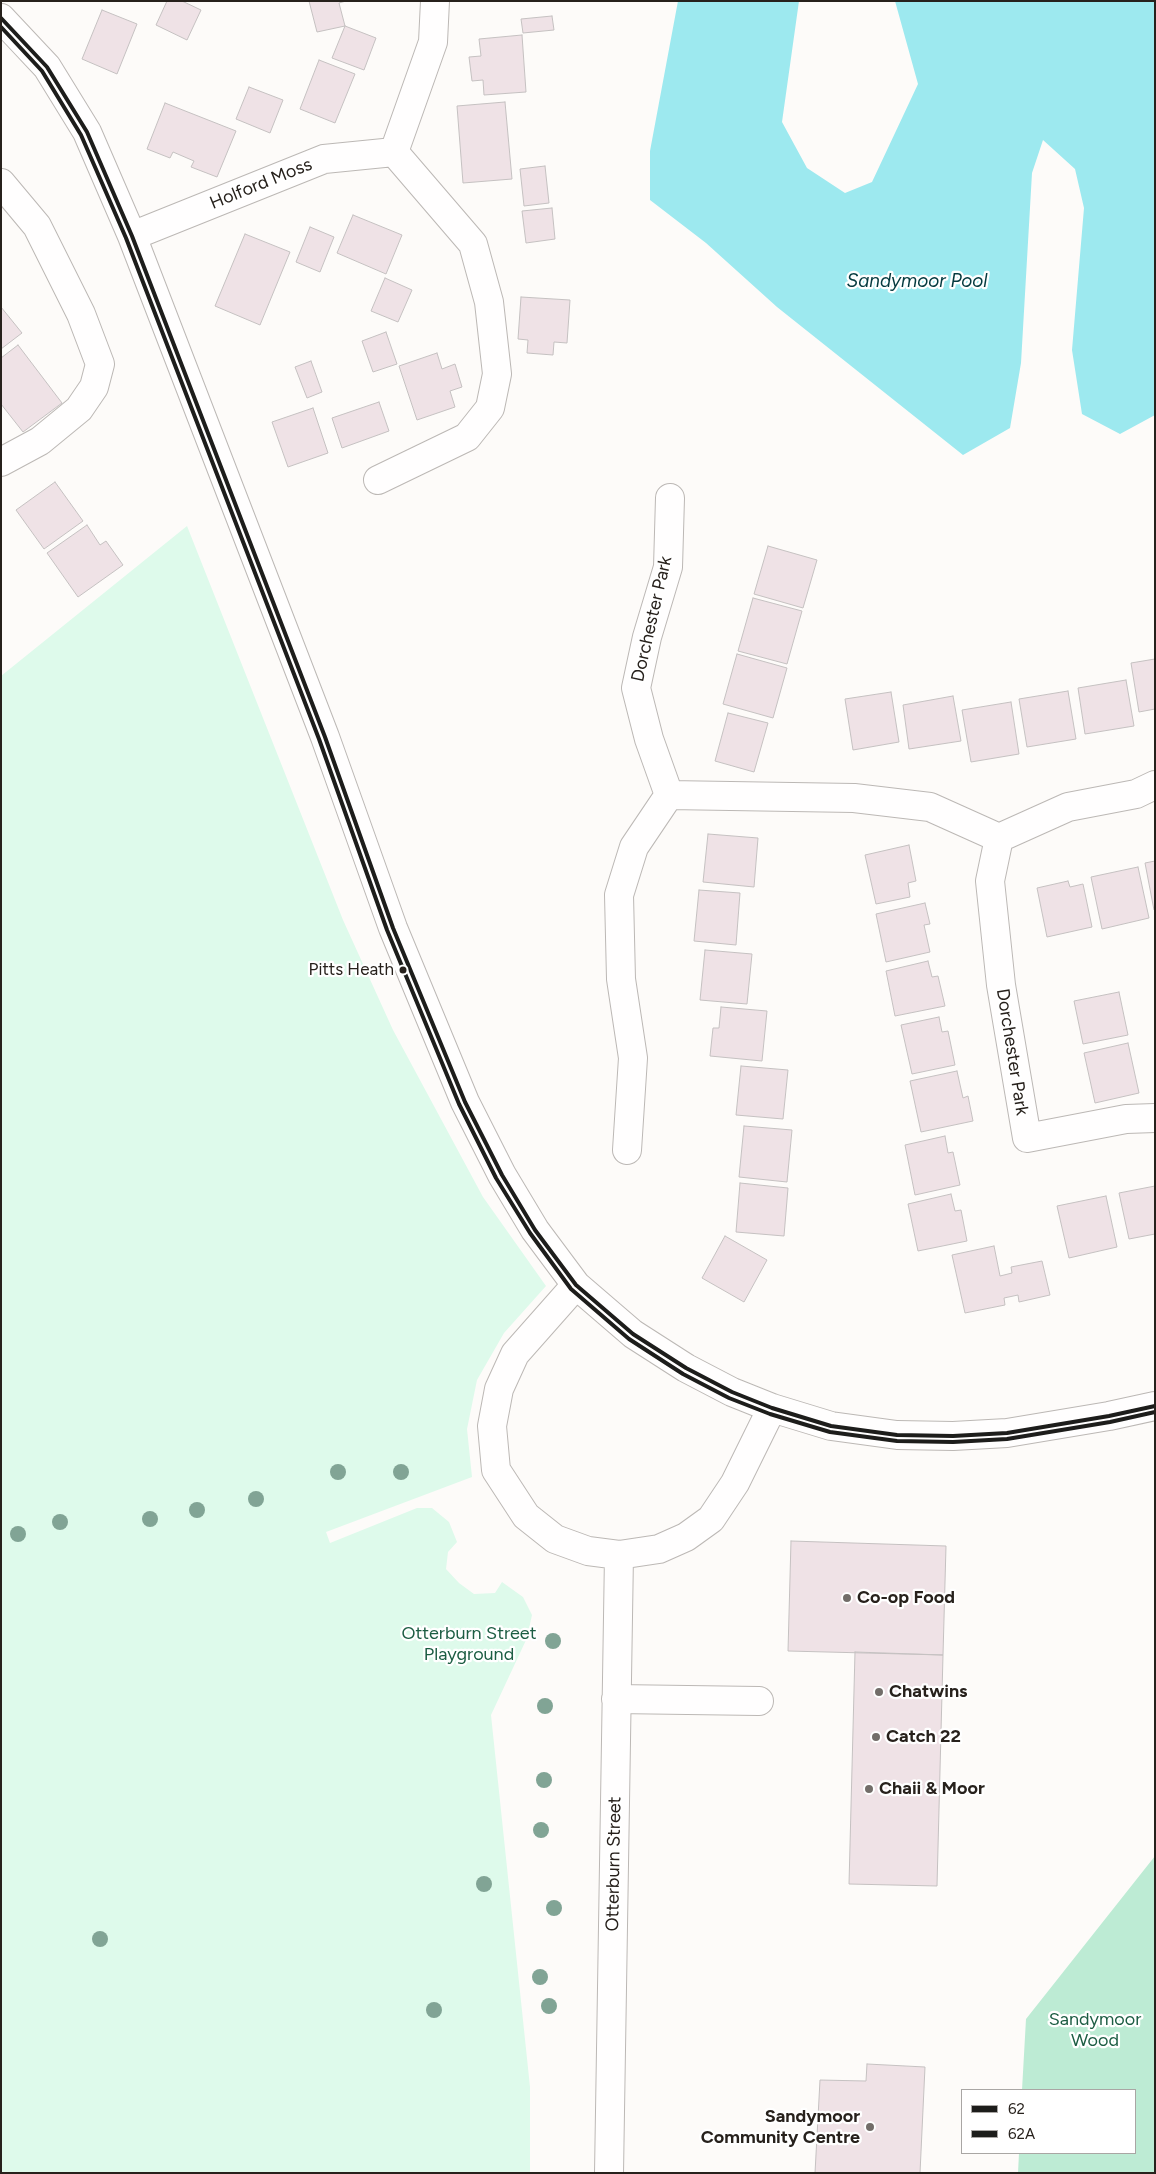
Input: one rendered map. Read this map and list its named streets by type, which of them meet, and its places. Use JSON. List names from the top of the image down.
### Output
{
  "streets": {
    "street": ["Holford Moss", "Dorchester Park", "Otterburn Street"]
  },
  "water": ["Sandymoor Pool"],
  "parks": ["Otterburn Street Playground", "Sandymoor Wood"],
  "places": [
    "Pitts Heath",
    "Co-op Food",
    "Chatwins",
    "Catch 22",
    "Chaii & Moor",
    "Sandymoor Community Centre"
  ],
  "lines": ["transit line 62", "transit line 62A"],
  "legend": ["62", "62A"]
}
